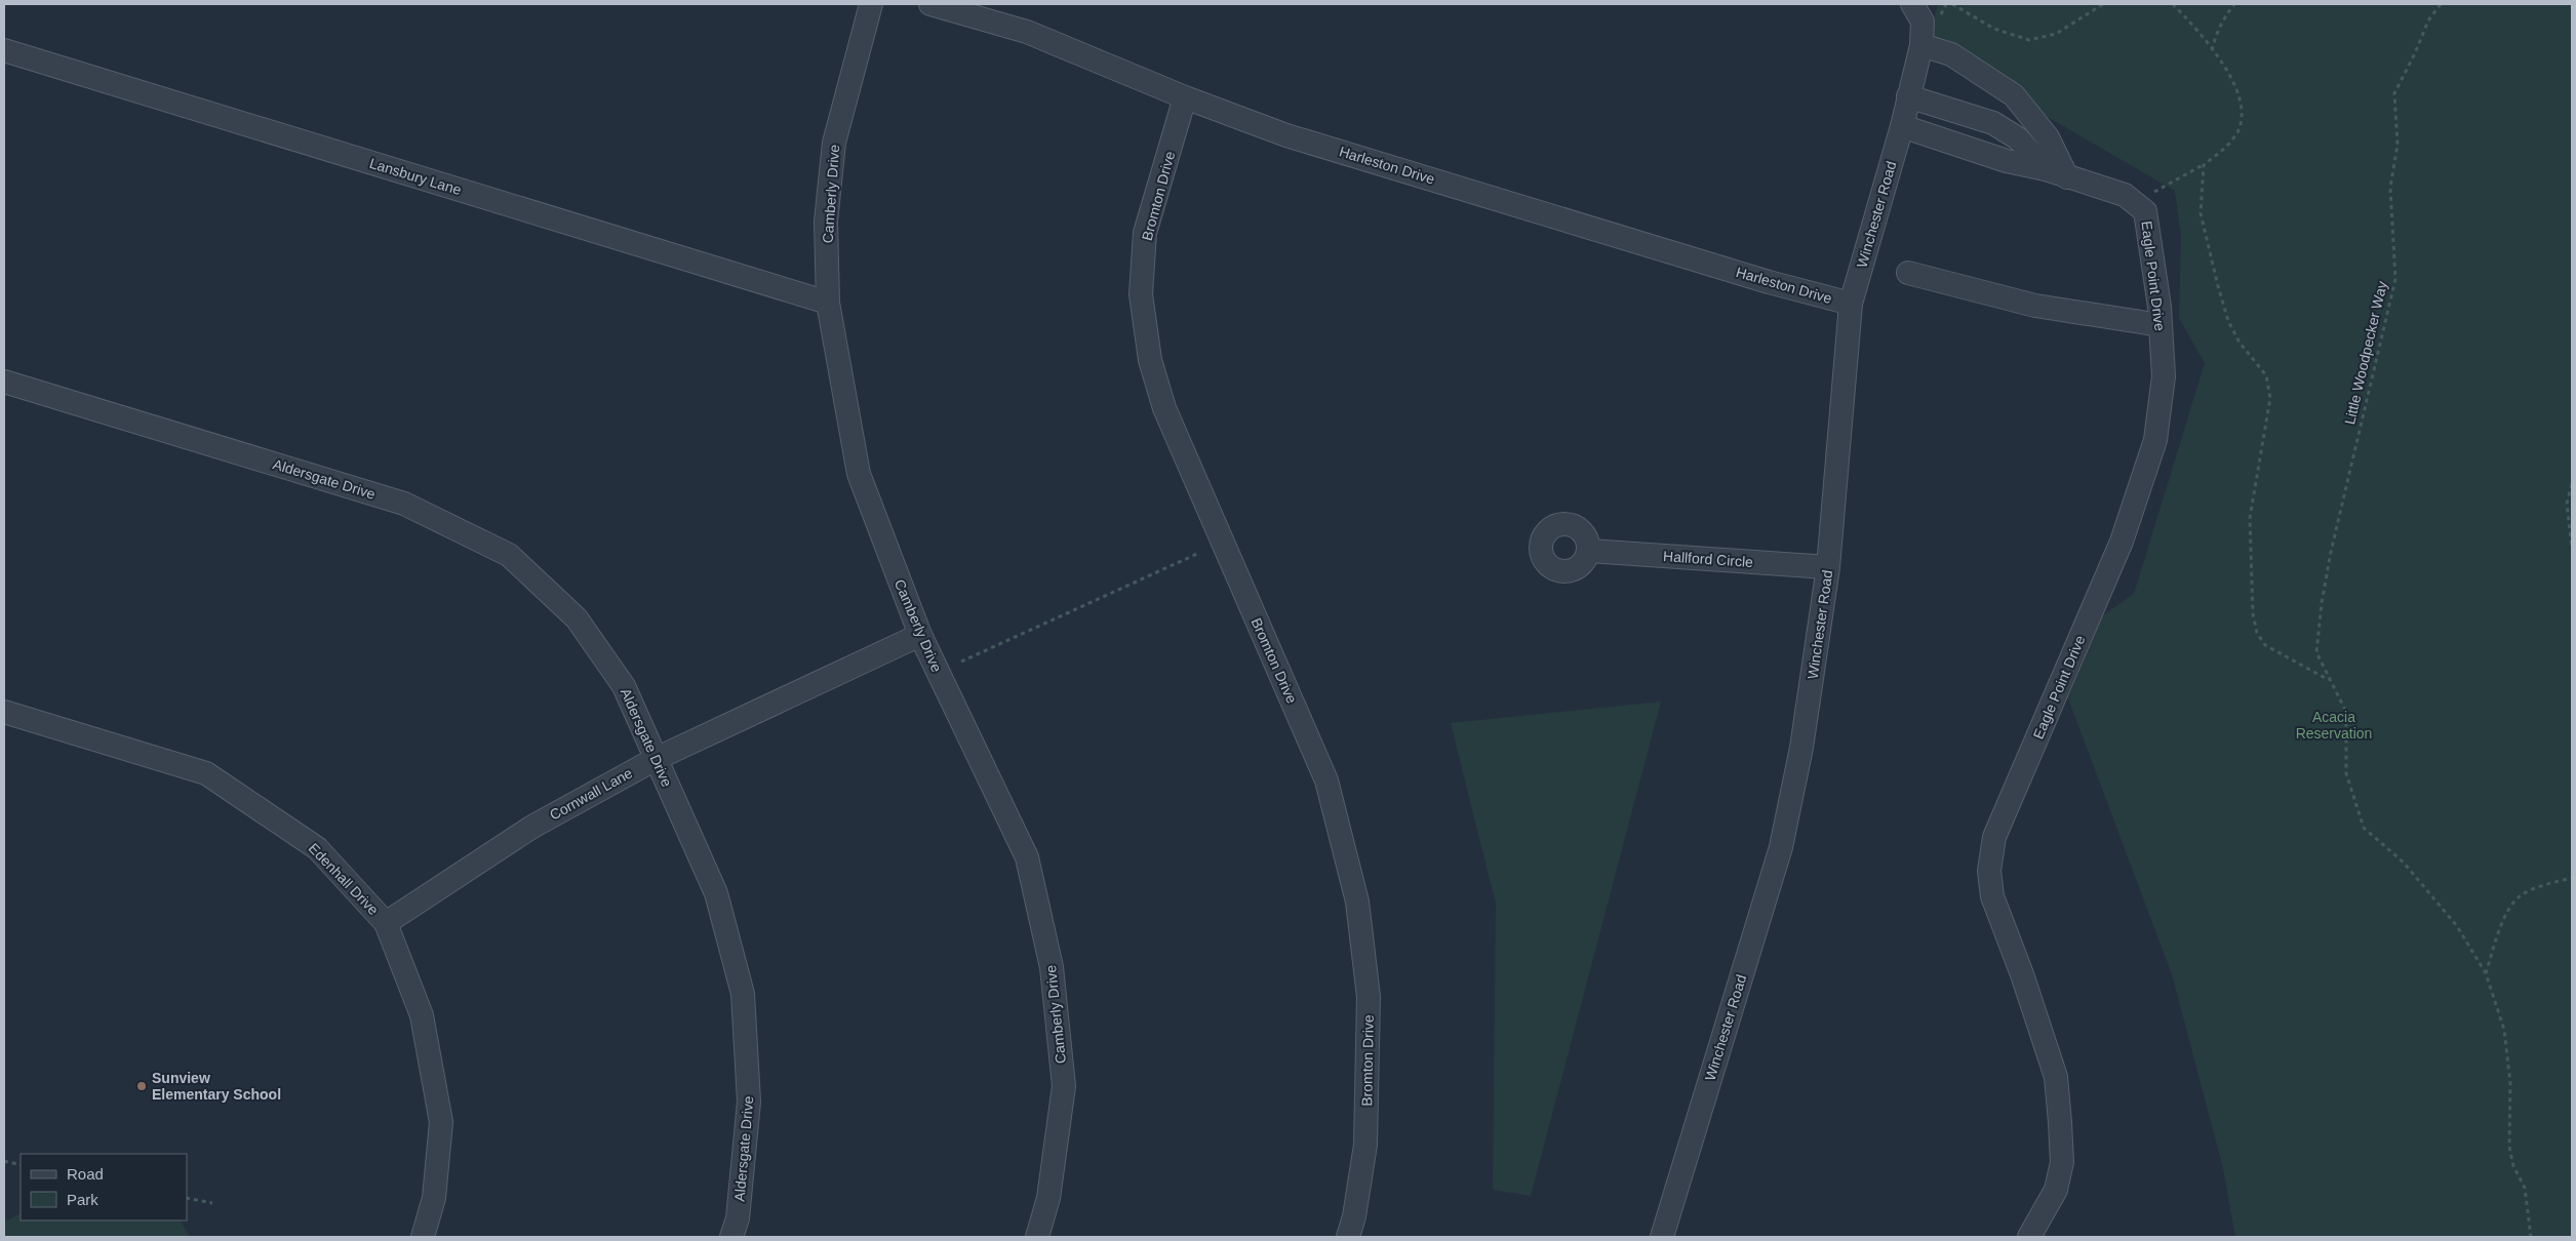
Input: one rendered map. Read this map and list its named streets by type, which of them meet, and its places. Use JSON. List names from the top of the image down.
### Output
{
  "streets": {
    "street": [
      "Harleston Drive",
      "Lansbury Lane",
      "Camberly Drive",
      "Bromton Drive",
      "Winchester Road",
      "Eagle Point Drive",
      "Aldersgate Drive",
      "Hallford Circle",
      "Cornwall Lane",
      "Edenhall Drive"
    ],
    "path": ["Little Woodpecker Way"]
  },
  "crossings": [
    ["Harleston Drive", "Bromton Drive"],
    ["Harleston Drive", "Winchester Road"],
    ["Lansbury Lane", "Camberly Drive"],
    ["Camberly Drive", "Cornwall Lane"],
    ["Winchester Road", "Eagle Point Drive"],
    ["Winchester Road", "Hallford Circle"],
    ["Aldersgate Drive", "Cornwall Lane"],
    ["Cornwall Lane", "Edenhall Drive"]
  ],
  "parks": ["Acacia Reservation"],
  "places": ["Sunview Elementary School"],
  "legend": ["Road", "Park"]
}
